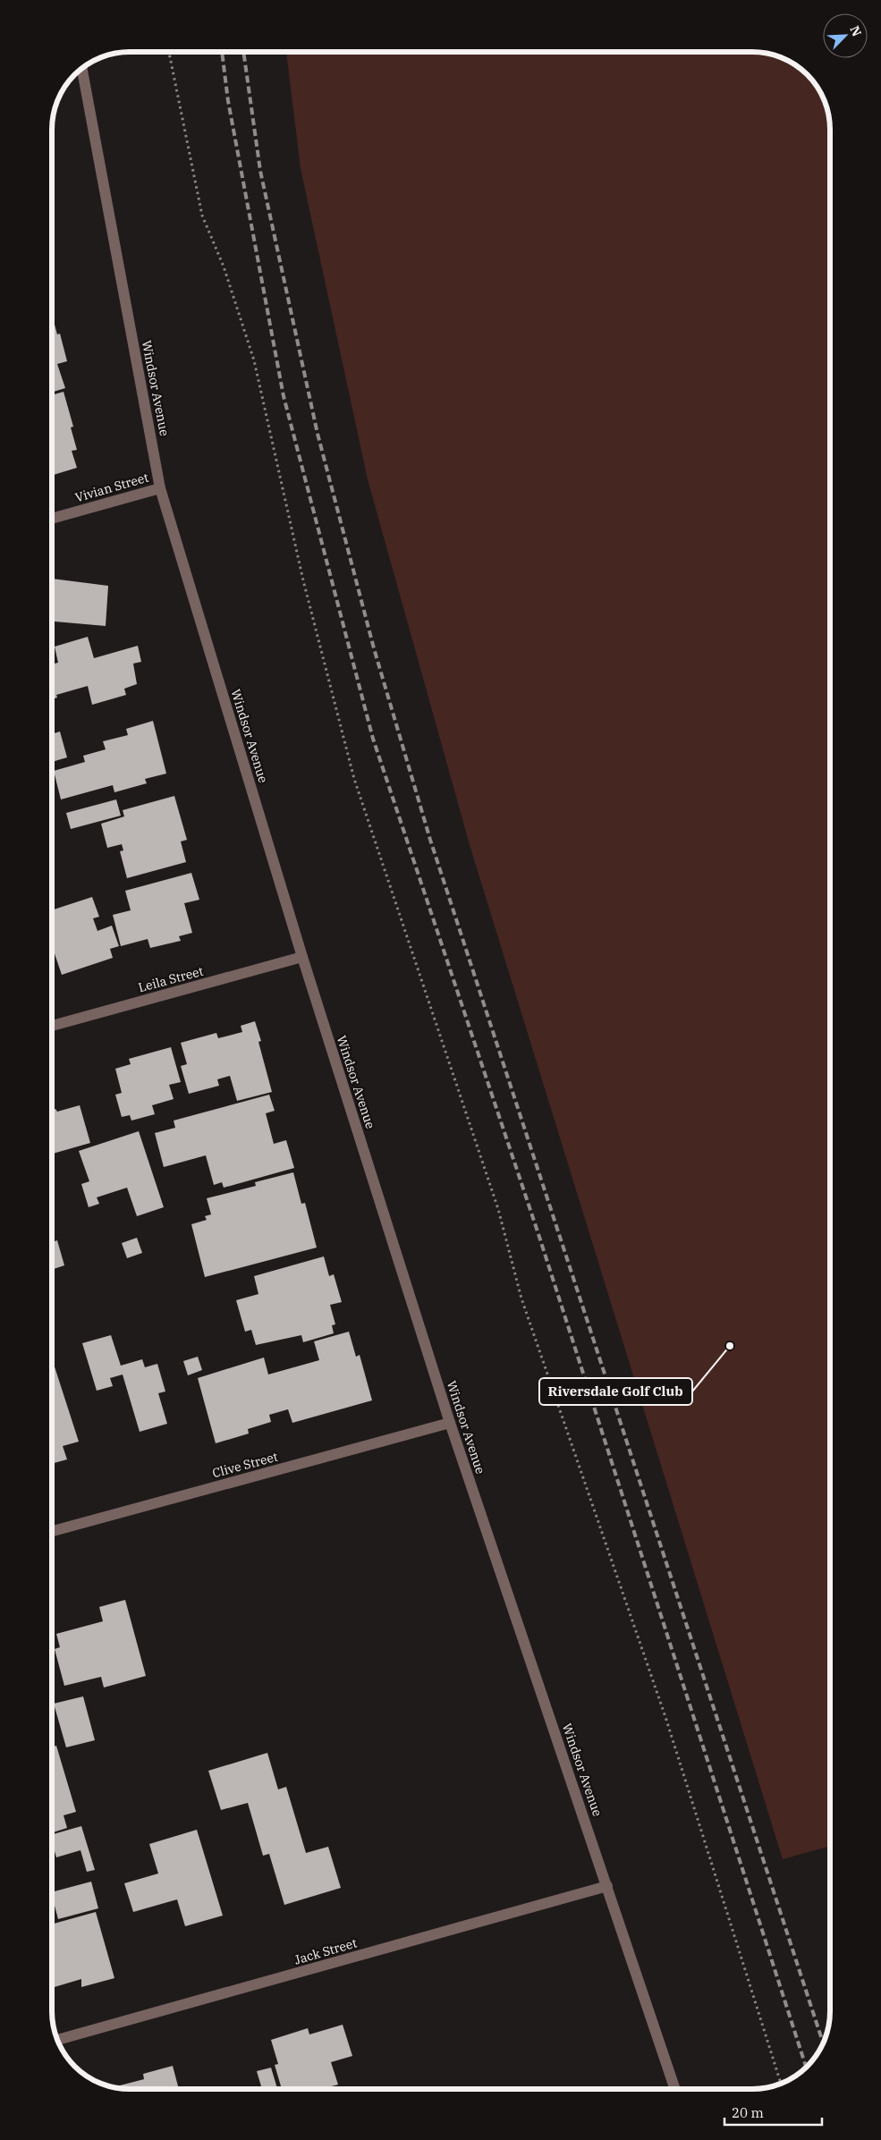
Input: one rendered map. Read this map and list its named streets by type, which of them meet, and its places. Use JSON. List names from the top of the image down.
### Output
{
  "streets": {
    "street": [
      "Windsor Avenue",
      "Vivian Street",
      "Leila Street",
      "Clive Street",
      "Jack Street"
    ]
  },
  "crossings": [
    ["Windsor Avenue", "Vivian Street"],
    ["Windsor Avenue", "Leila Street"],
    ["Windsor Avenue", "Clive Street"],
    ["Windsor Avenue", "Jack Street"]
  ],
  "places": ["Riversdale Golf Club"],
  "scale_bar": "20 m",
  "north": "top right"
}
